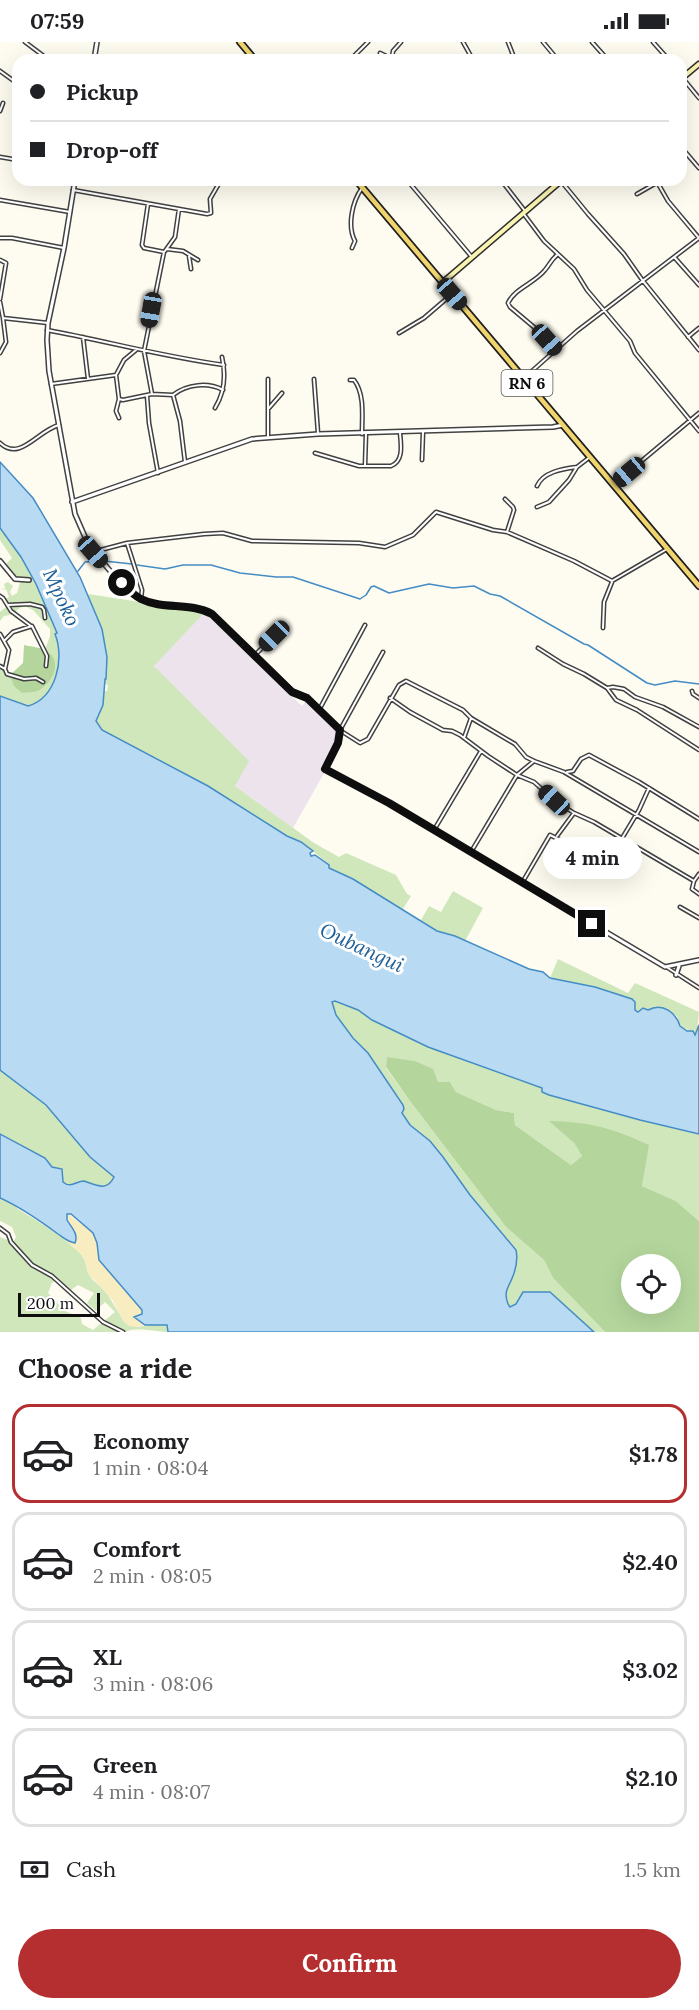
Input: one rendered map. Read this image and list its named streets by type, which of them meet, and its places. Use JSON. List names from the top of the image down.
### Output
{
  "streets": {
    "main road": ["RN 6"]
  },
  "water": ["Mpoko", "Oubangui"],
  "scale_bar": "200 m",
  "page": {
    "status": "07:59",
    "banner": ["Pickup", "Drop-off"],
    "bubble": "4 min",
    "scale": "200 m",
    "heading": "Choose a ride",
    "list": [
      {
        "name": "Economy",
        "note": "1 min · 08:04",
        "value": "$1.78"
      },
      {
        "name": "Comfort",
        "note": "2 min · 08:05",
        "value": "$2.40"
      },
      {
        "name": "XL",
        "note": "3 min · 08:06",
        "value": "$3.02"
      },
      {
        "name": "Green",
        "note": "4 min · 08:07",
        "value": "$2.10"
      }
    ],
    "pay": ["Cash", "1.5 km"],
    "buttons": "Confirm"
  }
}
